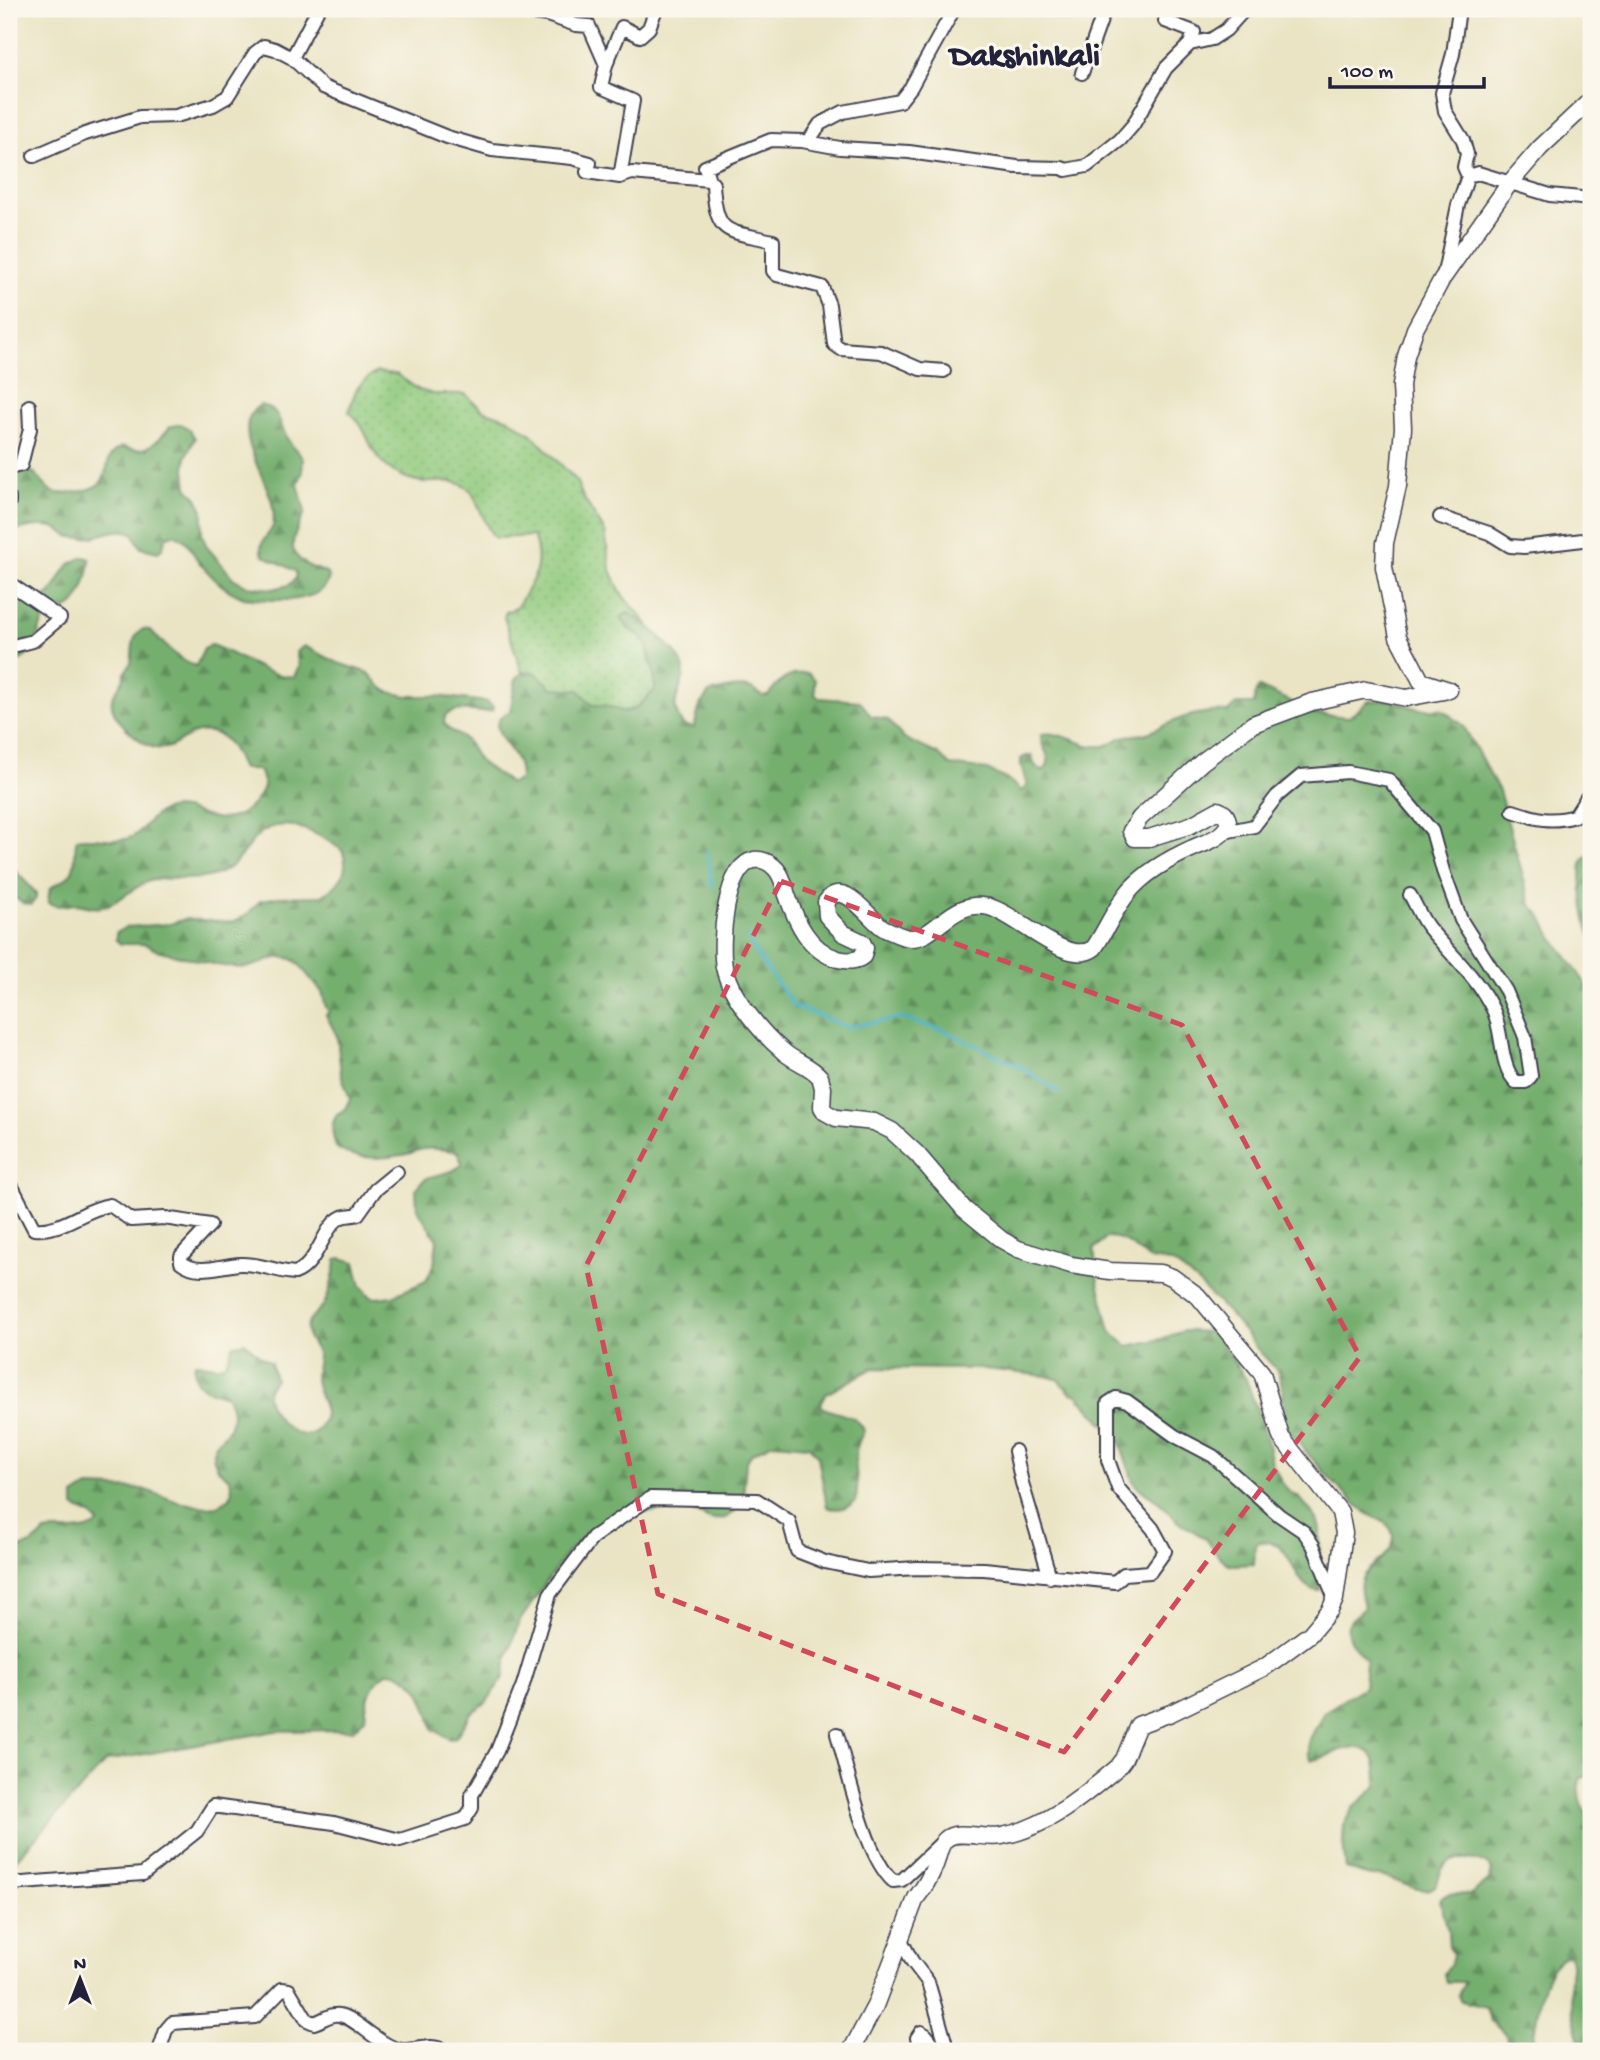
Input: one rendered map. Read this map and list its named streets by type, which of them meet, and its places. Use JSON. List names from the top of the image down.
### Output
{
  "districts": ["Dakshinkali"],
  "scale_bar": "100 m",
  "north": "top"
}
